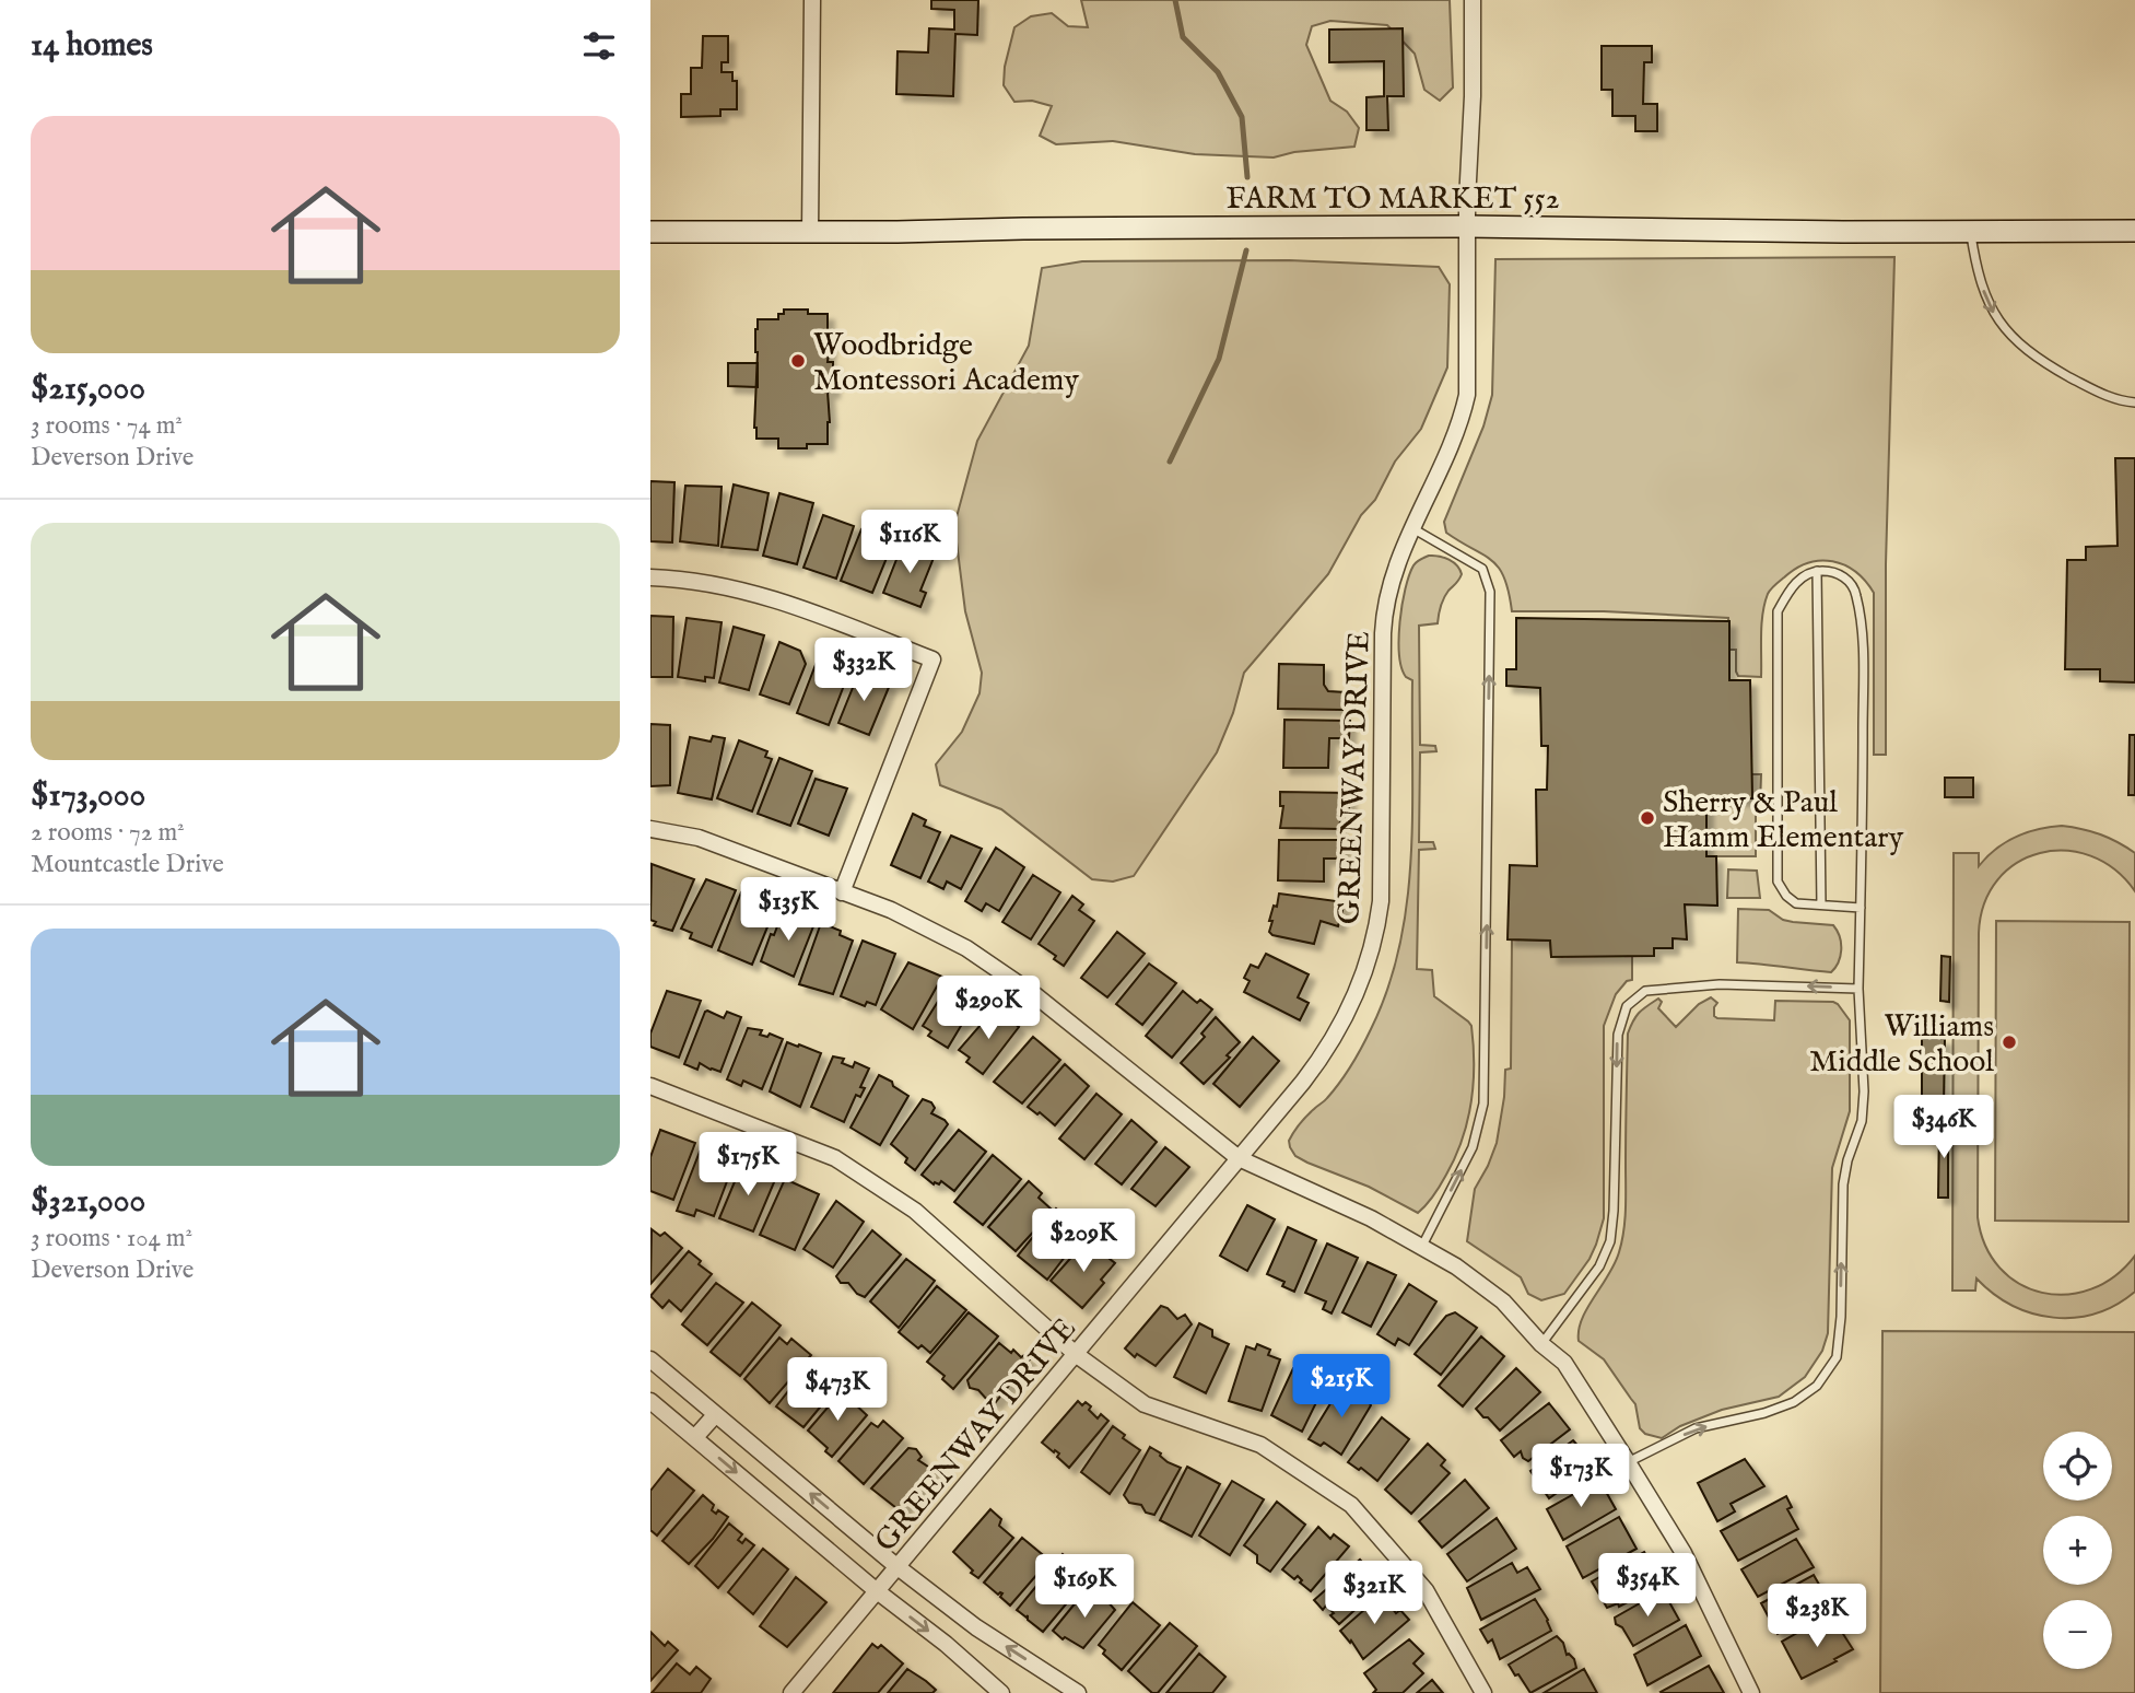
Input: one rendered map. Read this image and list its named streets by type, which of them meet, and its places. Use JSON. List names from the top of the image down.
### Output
{
  "streets": {
    "main road": ["FARM TO MARKET 552"],
    "street": ["GREENWAY DRIVE"]
  },
  "crossings": [
    ["FARM TO MARKET 552", "GREENWAY DRIVE"]
  ],
  "places": ["Woodbridge Montessori Academy", "Sherry & Paul Hamm Elementary", "Williams Middle School"],
  "page": {
    "heading": "14 homes",
    "list": [
      {
        "name": "$215,000",
        "note": "3 rooms · 74 m² · Deverson Drive"
      },
      {
        "name": "$173,000",
        "note": "2 rooms · 72 m² · Mountcastle Drive"
      },
      {
        "name": "$321,000",
        "note": "3 rooms · 104 m² · Deverson Drive"
      }
    ],
    "price": [
      "$116K",
      "$332K",
      "$135K",
      "$290K",
      "$346K",
      "$175K",
      "$209K",
      "$215K",
      "$473K",
      "$173K",
      "$354K",
      "$169K",
      "$321K",
      "$238K"
    ],
    "map_buttons": ["+", "−"]
  }
}
